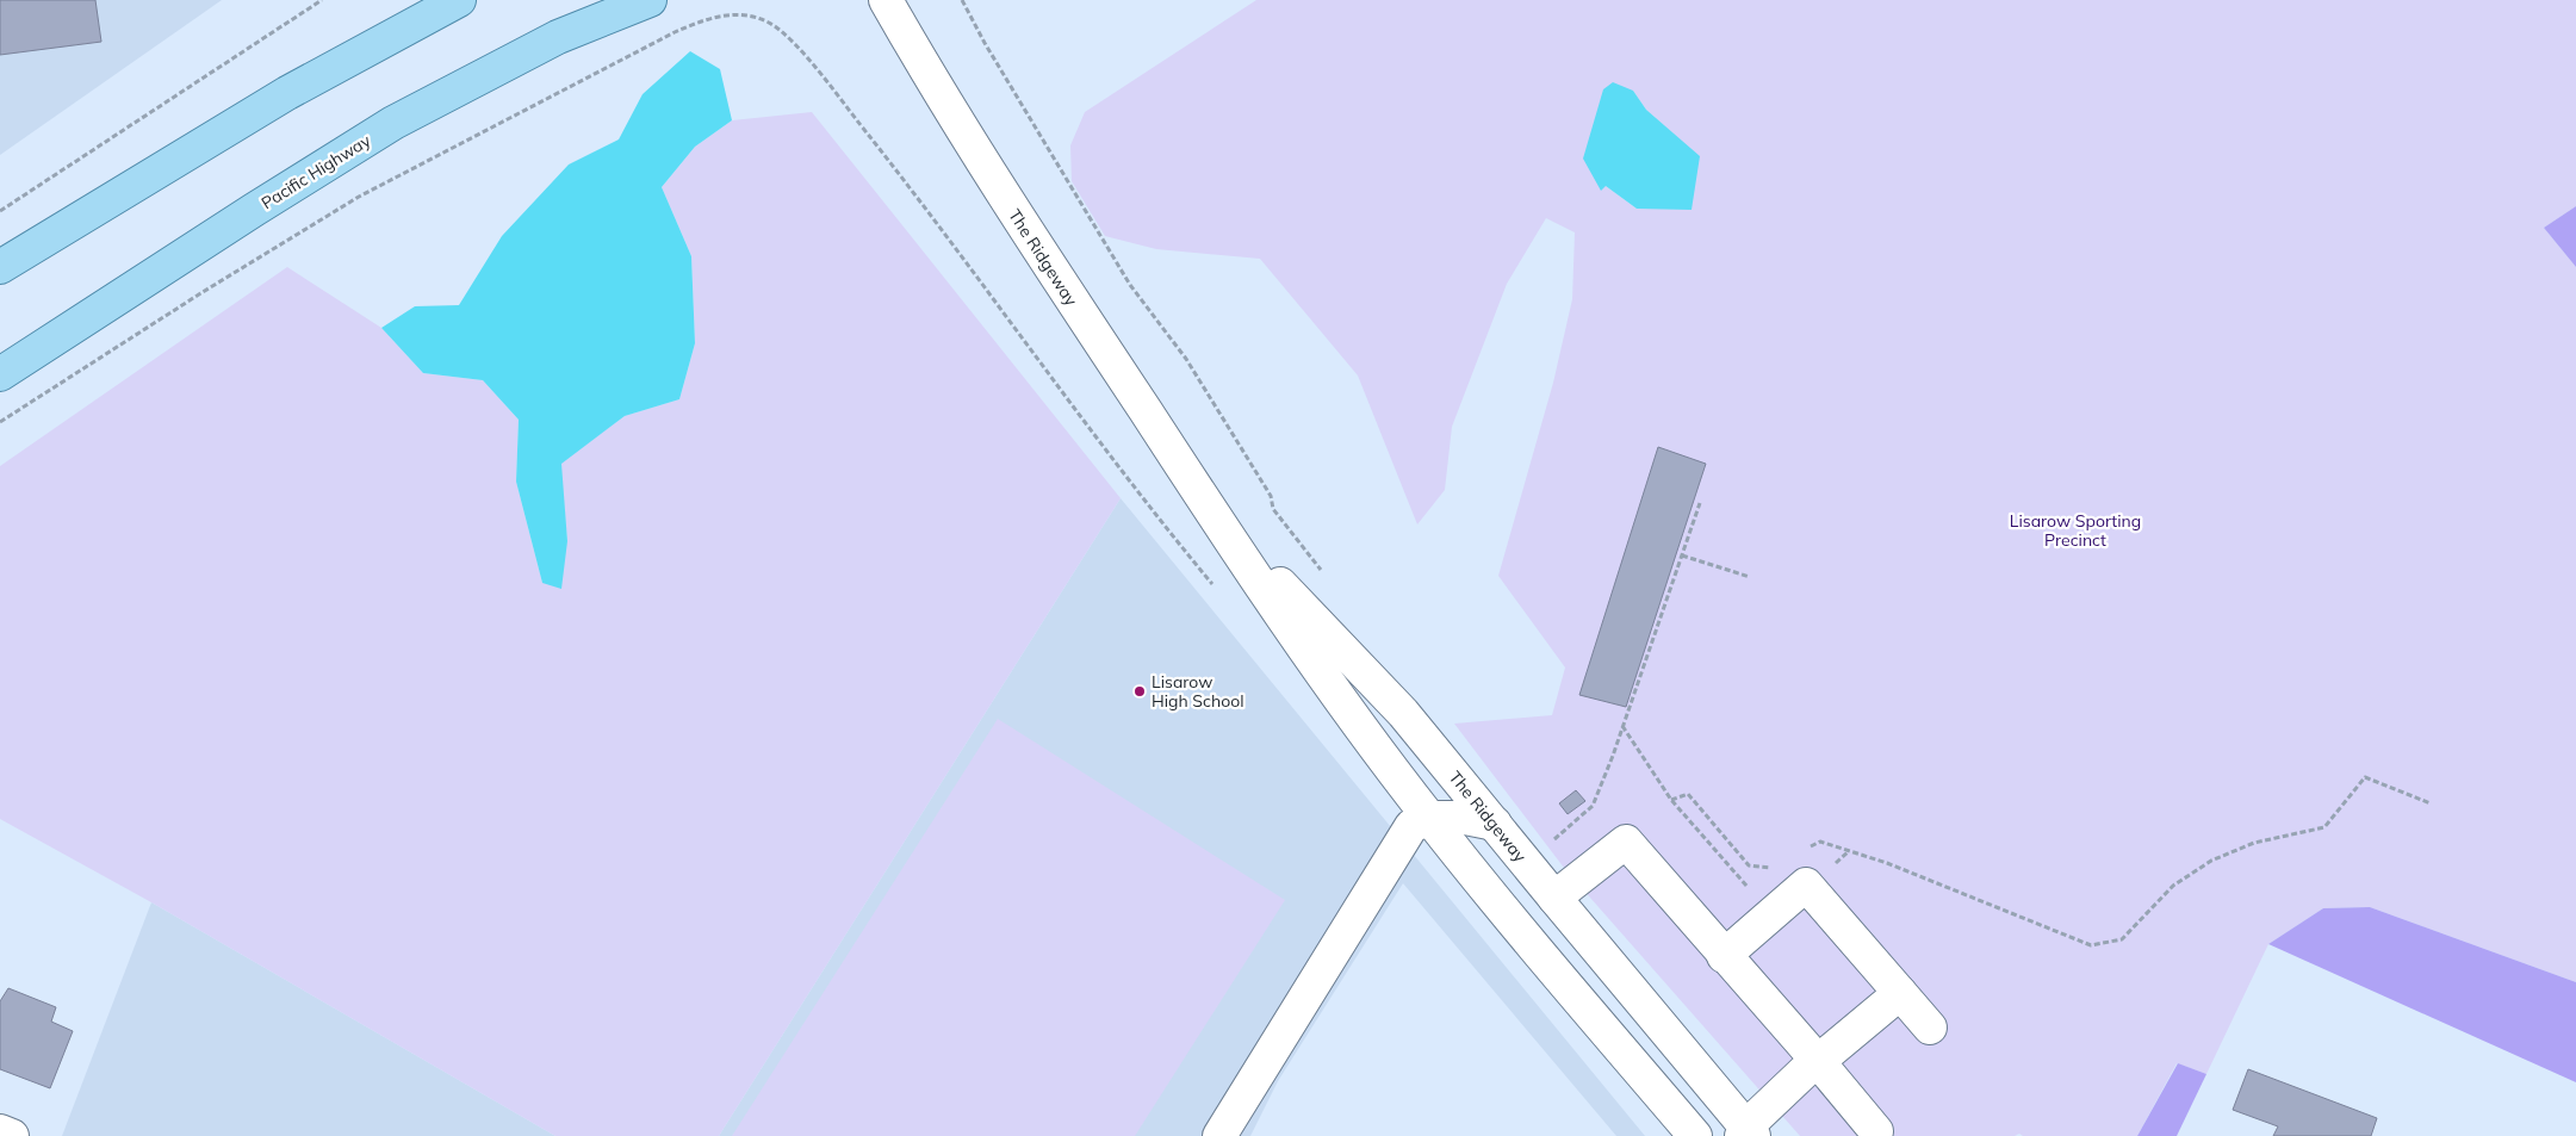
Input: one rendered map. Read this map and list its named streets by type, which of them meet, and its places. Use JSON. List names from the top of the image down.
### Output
{
  "streets": {
    "main road": ["Pacific Highway"],
    "street": ["The Ridgeway"]
  },
  "parks": ["Lisarow Sporting Precinct"],
  "places": ["Lisarow High School"]
}
